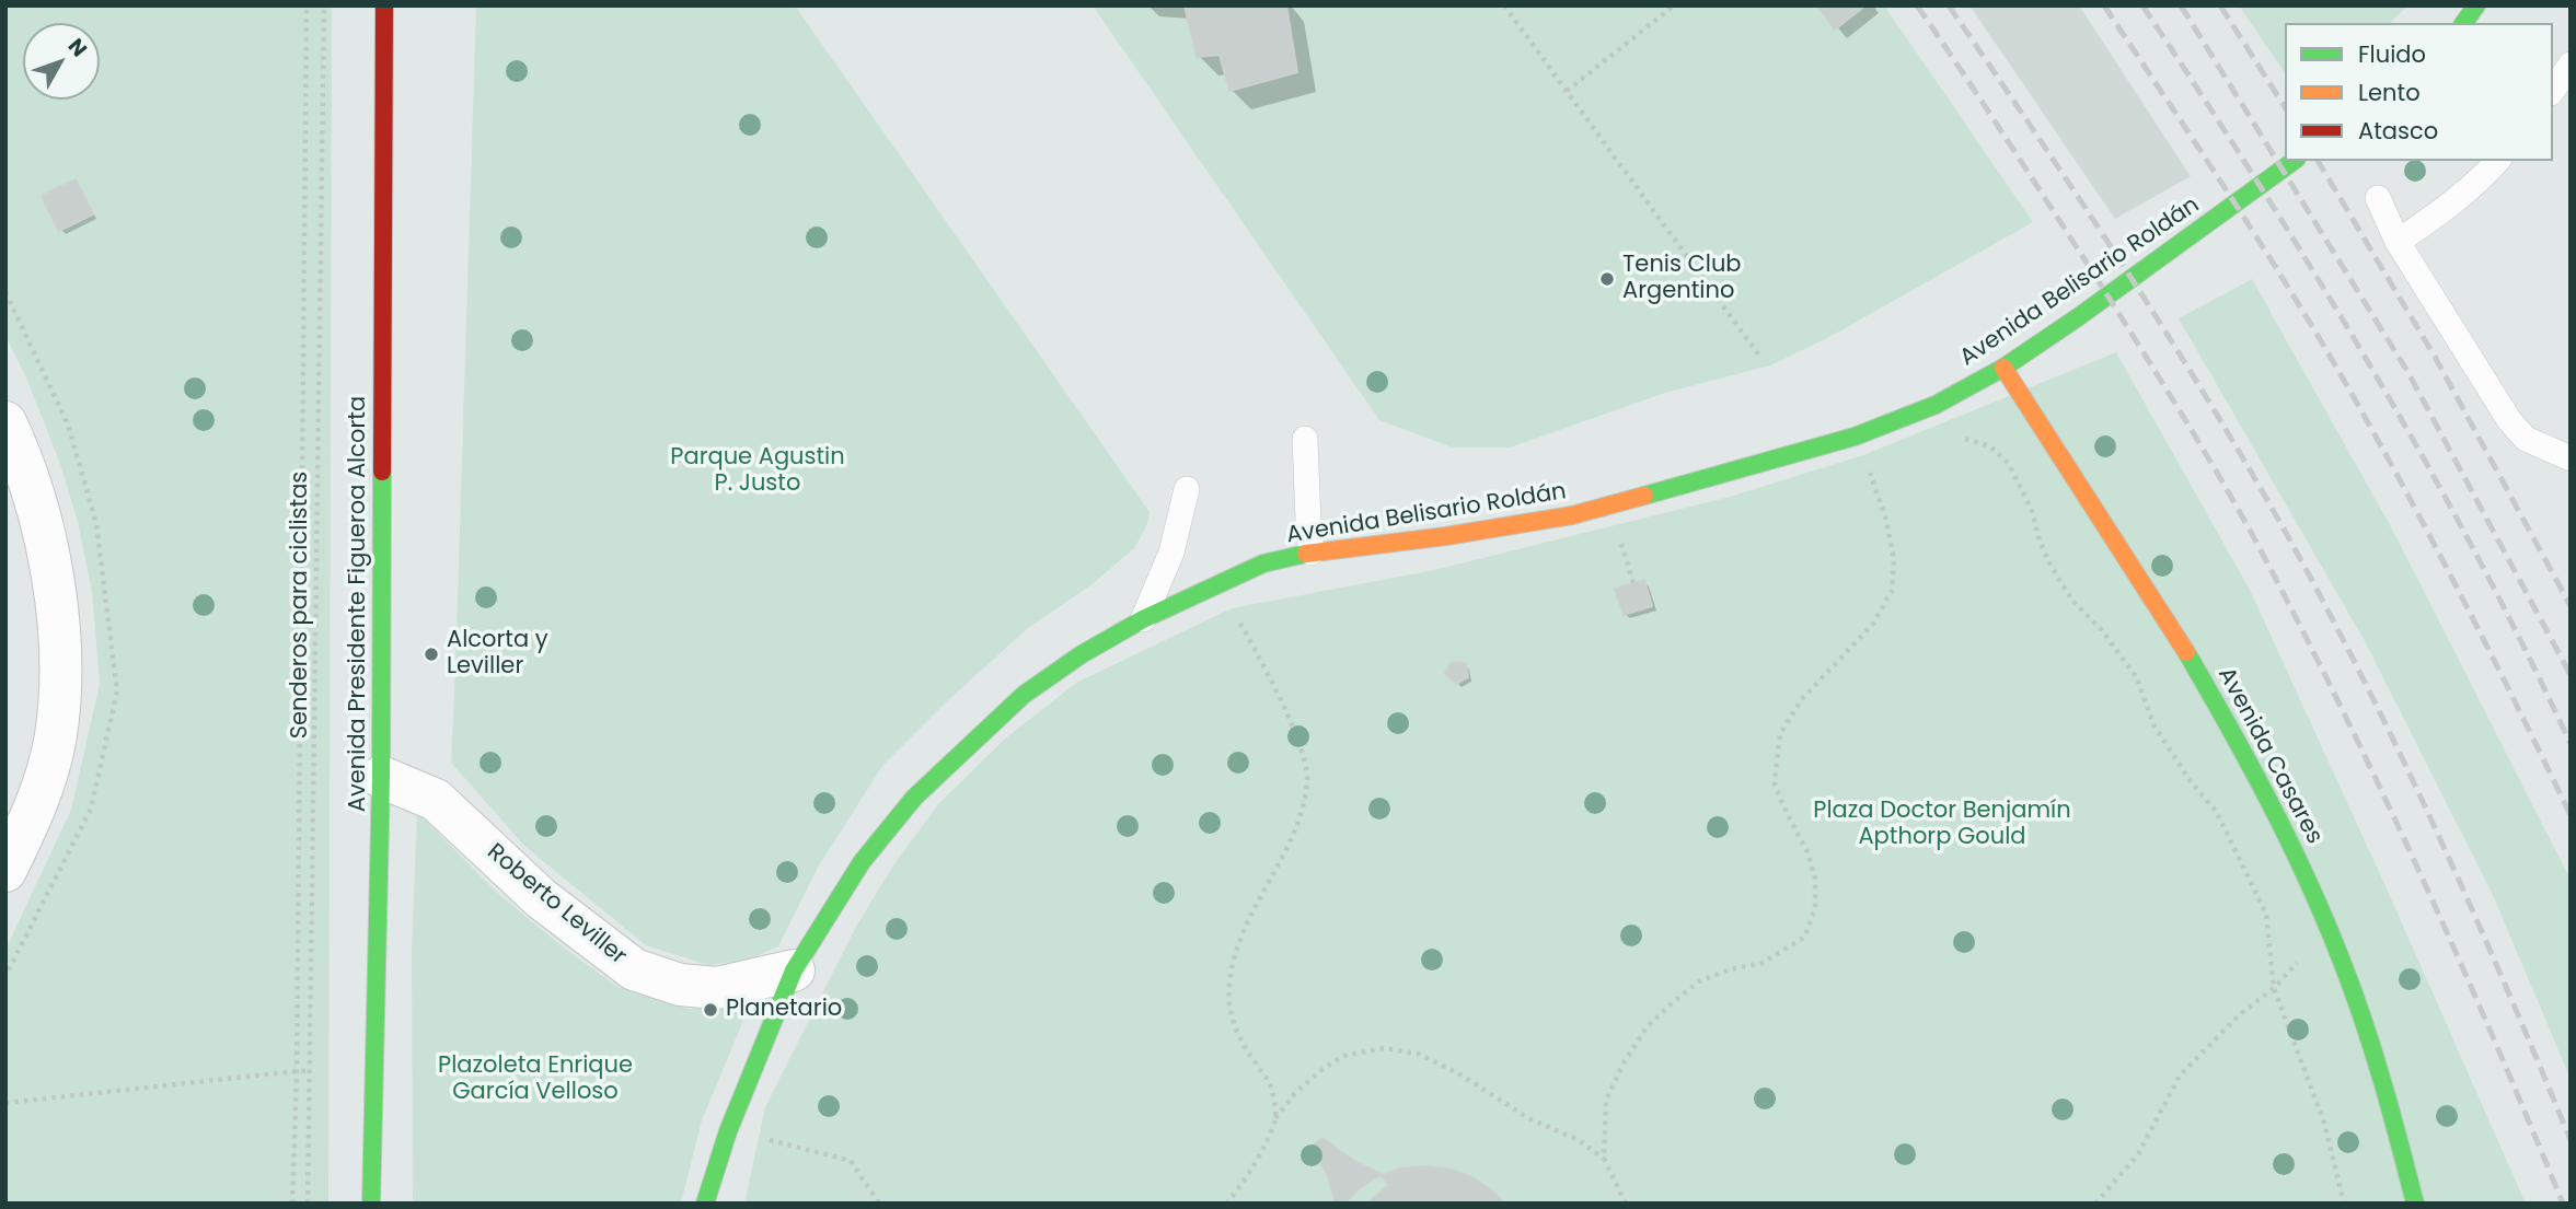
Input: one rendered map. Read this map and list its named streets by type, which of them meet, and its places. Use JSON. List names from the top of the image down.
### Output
{
  "streets": {
    "street": [
      "Avenida Belisario Roldán",
      "Avenida Presidente Figueroa Alcorta",
      "Avenida Casares",
      "Roberto Leviller"
    ],
    "path": ["Senderos para ciclistas"]
  },
  "crossings": [
    ["Avenida Belisario Roldán", "Avenida Casares"],
    ["Avenida Belisario Roldán", "Roberto Leviller"],
    ["Avenida Presidente Figueroa Alcorta", "Roberto Leviller"]
  ],
  "parks": ["Parque Agustin P. Justo", "Plaza Doctor Benjamín Apthorp Gould", "Plazoleta Enrique García Velloso"],
  "places": ["Tenis Club Argentino", "Alcorta y Leviller", "Planetario"],
  "legend": ["Fluido", "Lento", "Atasco"],
  "north": "top right"
}
